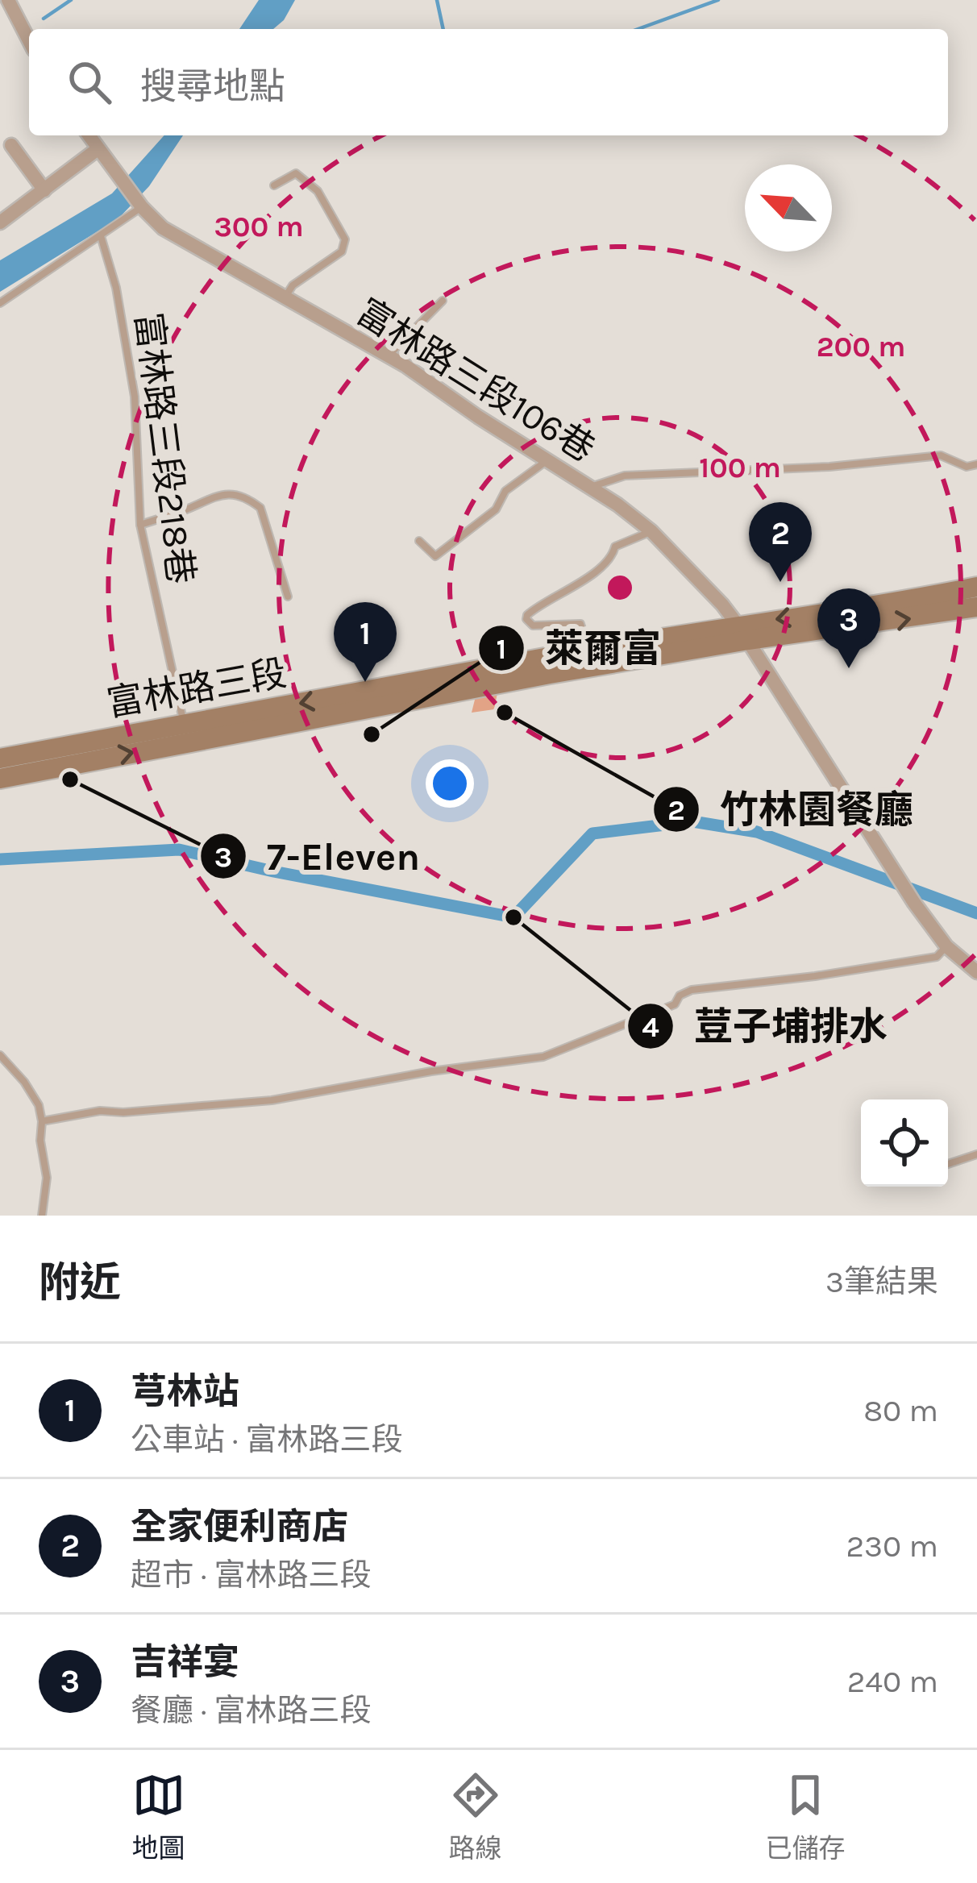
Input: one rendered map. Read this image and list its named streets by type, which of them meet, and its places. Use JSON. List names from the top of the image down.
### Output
{
  "streets": {
    "main road": ["富林路三段"],
    "street": ["富林路三段106巷"],
    "lane": ["富林路三段218巷"]
  },
  "crossings": [
    ["富林路三段106巷", "富林路三段"],
    ["富林路三段218巷", "富林路三段"]
  ],
  "places": [
    "竹林園餐廳",
    "萊爾富",
    "7-Eleven",
    "荳子埔排水"
  ],
  "north": "top left",
  "page": {
    "search": "搜尋地點",
    "pins": ["2", "3", "1"],
    "heading": ["附近", "3筆結果"],
    "list": [
      {
        "mark": "1",
        "name": "芎林站",
        "note": "公車站 · 富林路三段",
        "value": "80 m"
      },
      {
        "mark": "2",
        "name": "全家便利商店",
        "note": "超市 · 富林路三段",
        "value": "230 m"
      },
      {
        "mark": "3",
        "name": "吉祥宴",
        "note": "餐廳 · 富林路三段",
        "value": "240 m"
      }
    ],
    "nav": ["地圖", "路線", "已儲存"]
  },
  "rings": ["300 m", "200 m", "100 m"]
}
